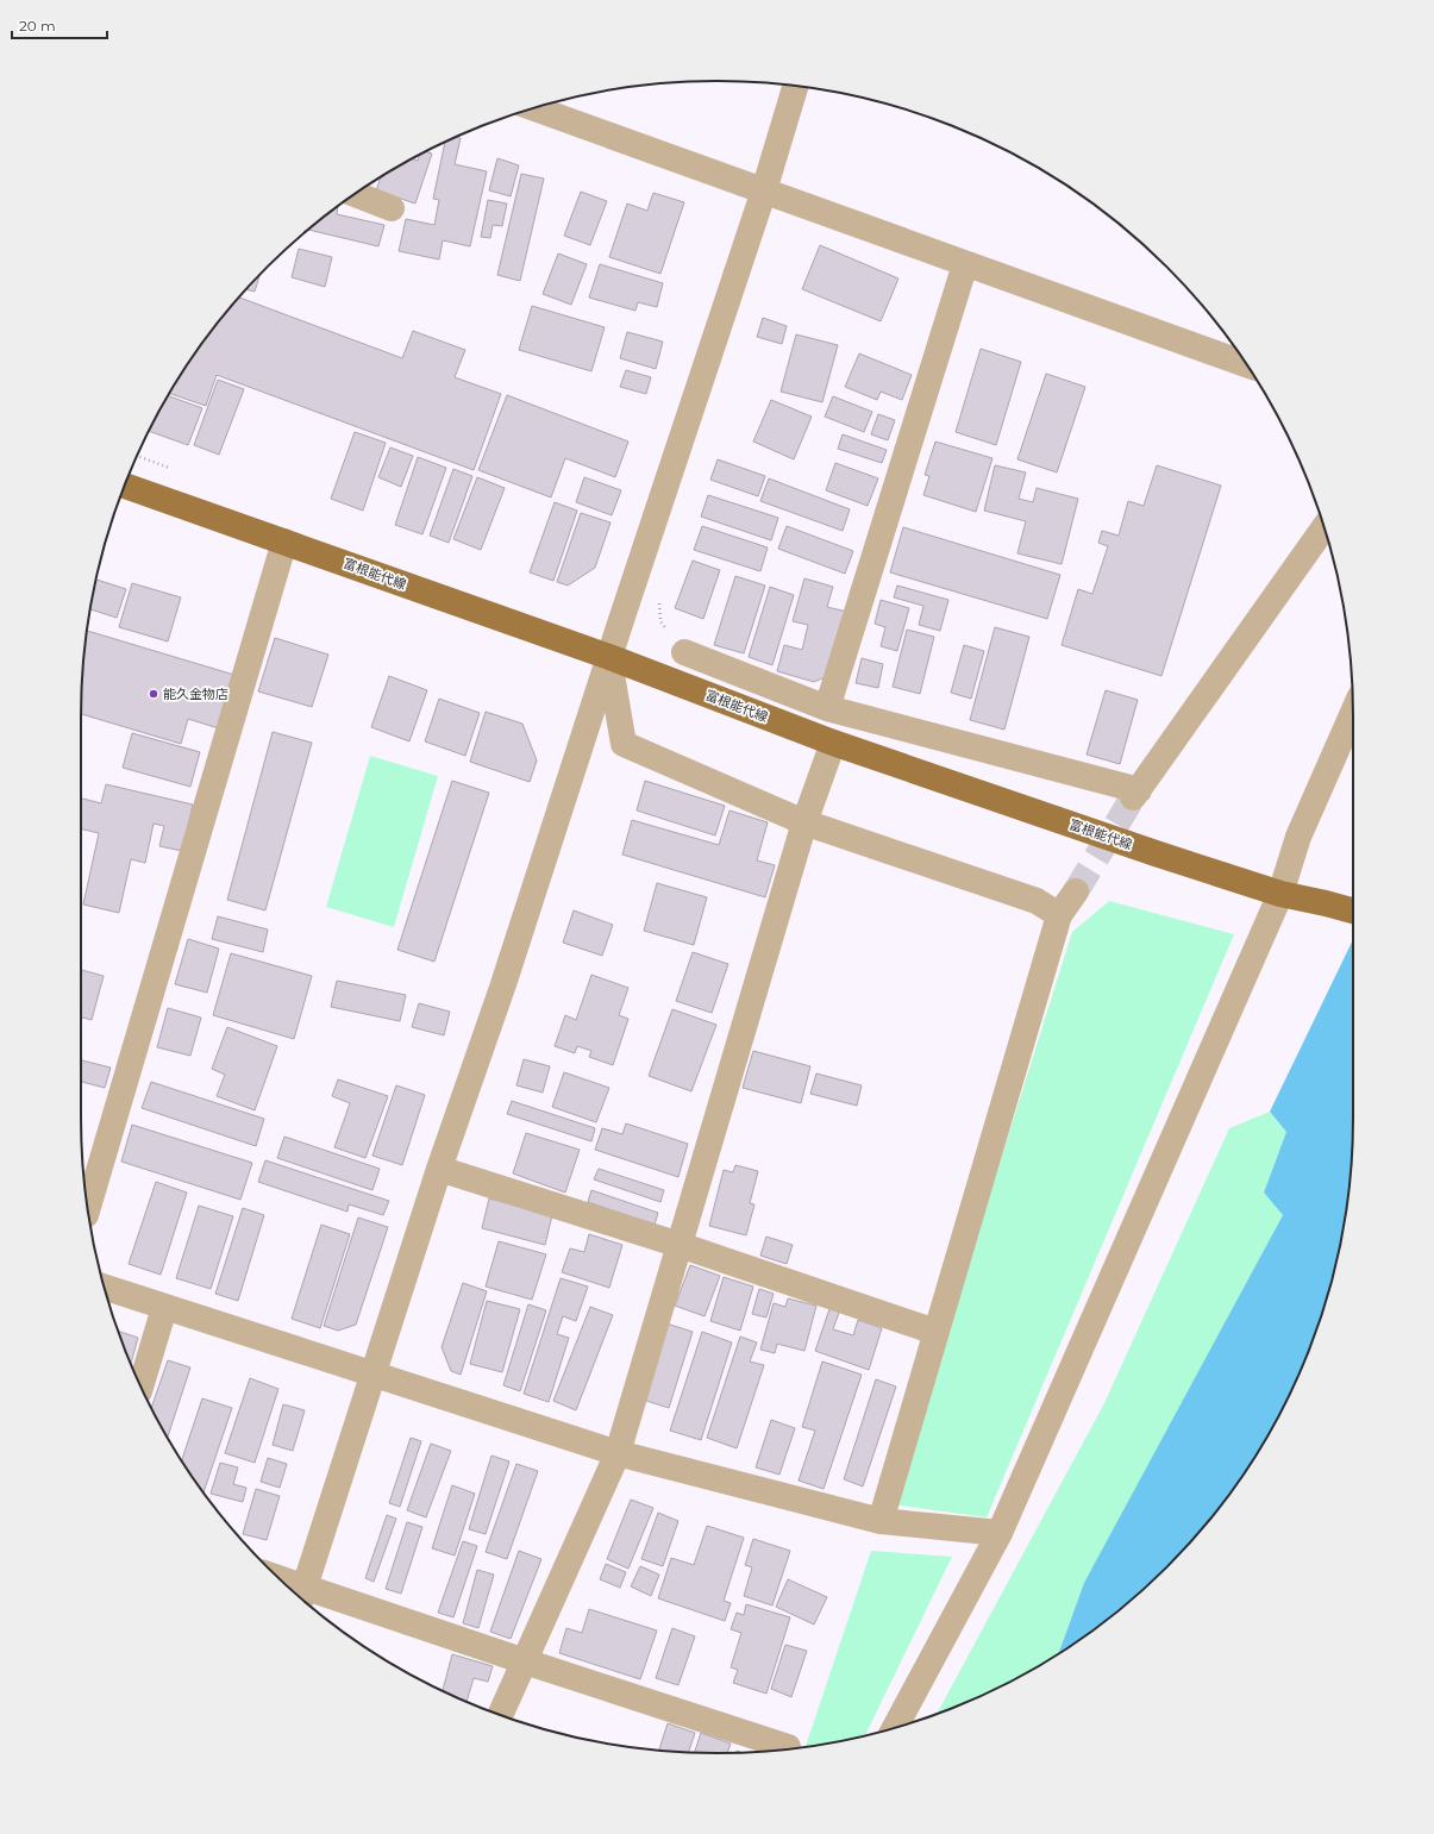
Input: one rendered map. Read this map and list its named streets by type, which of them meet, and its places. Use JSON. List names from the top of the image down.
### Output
{
  "streets": {
    "main road": ["富根能代線"]
  },
  "places": ["能久金物店"],
  "scale_bar": "20 m"
}
